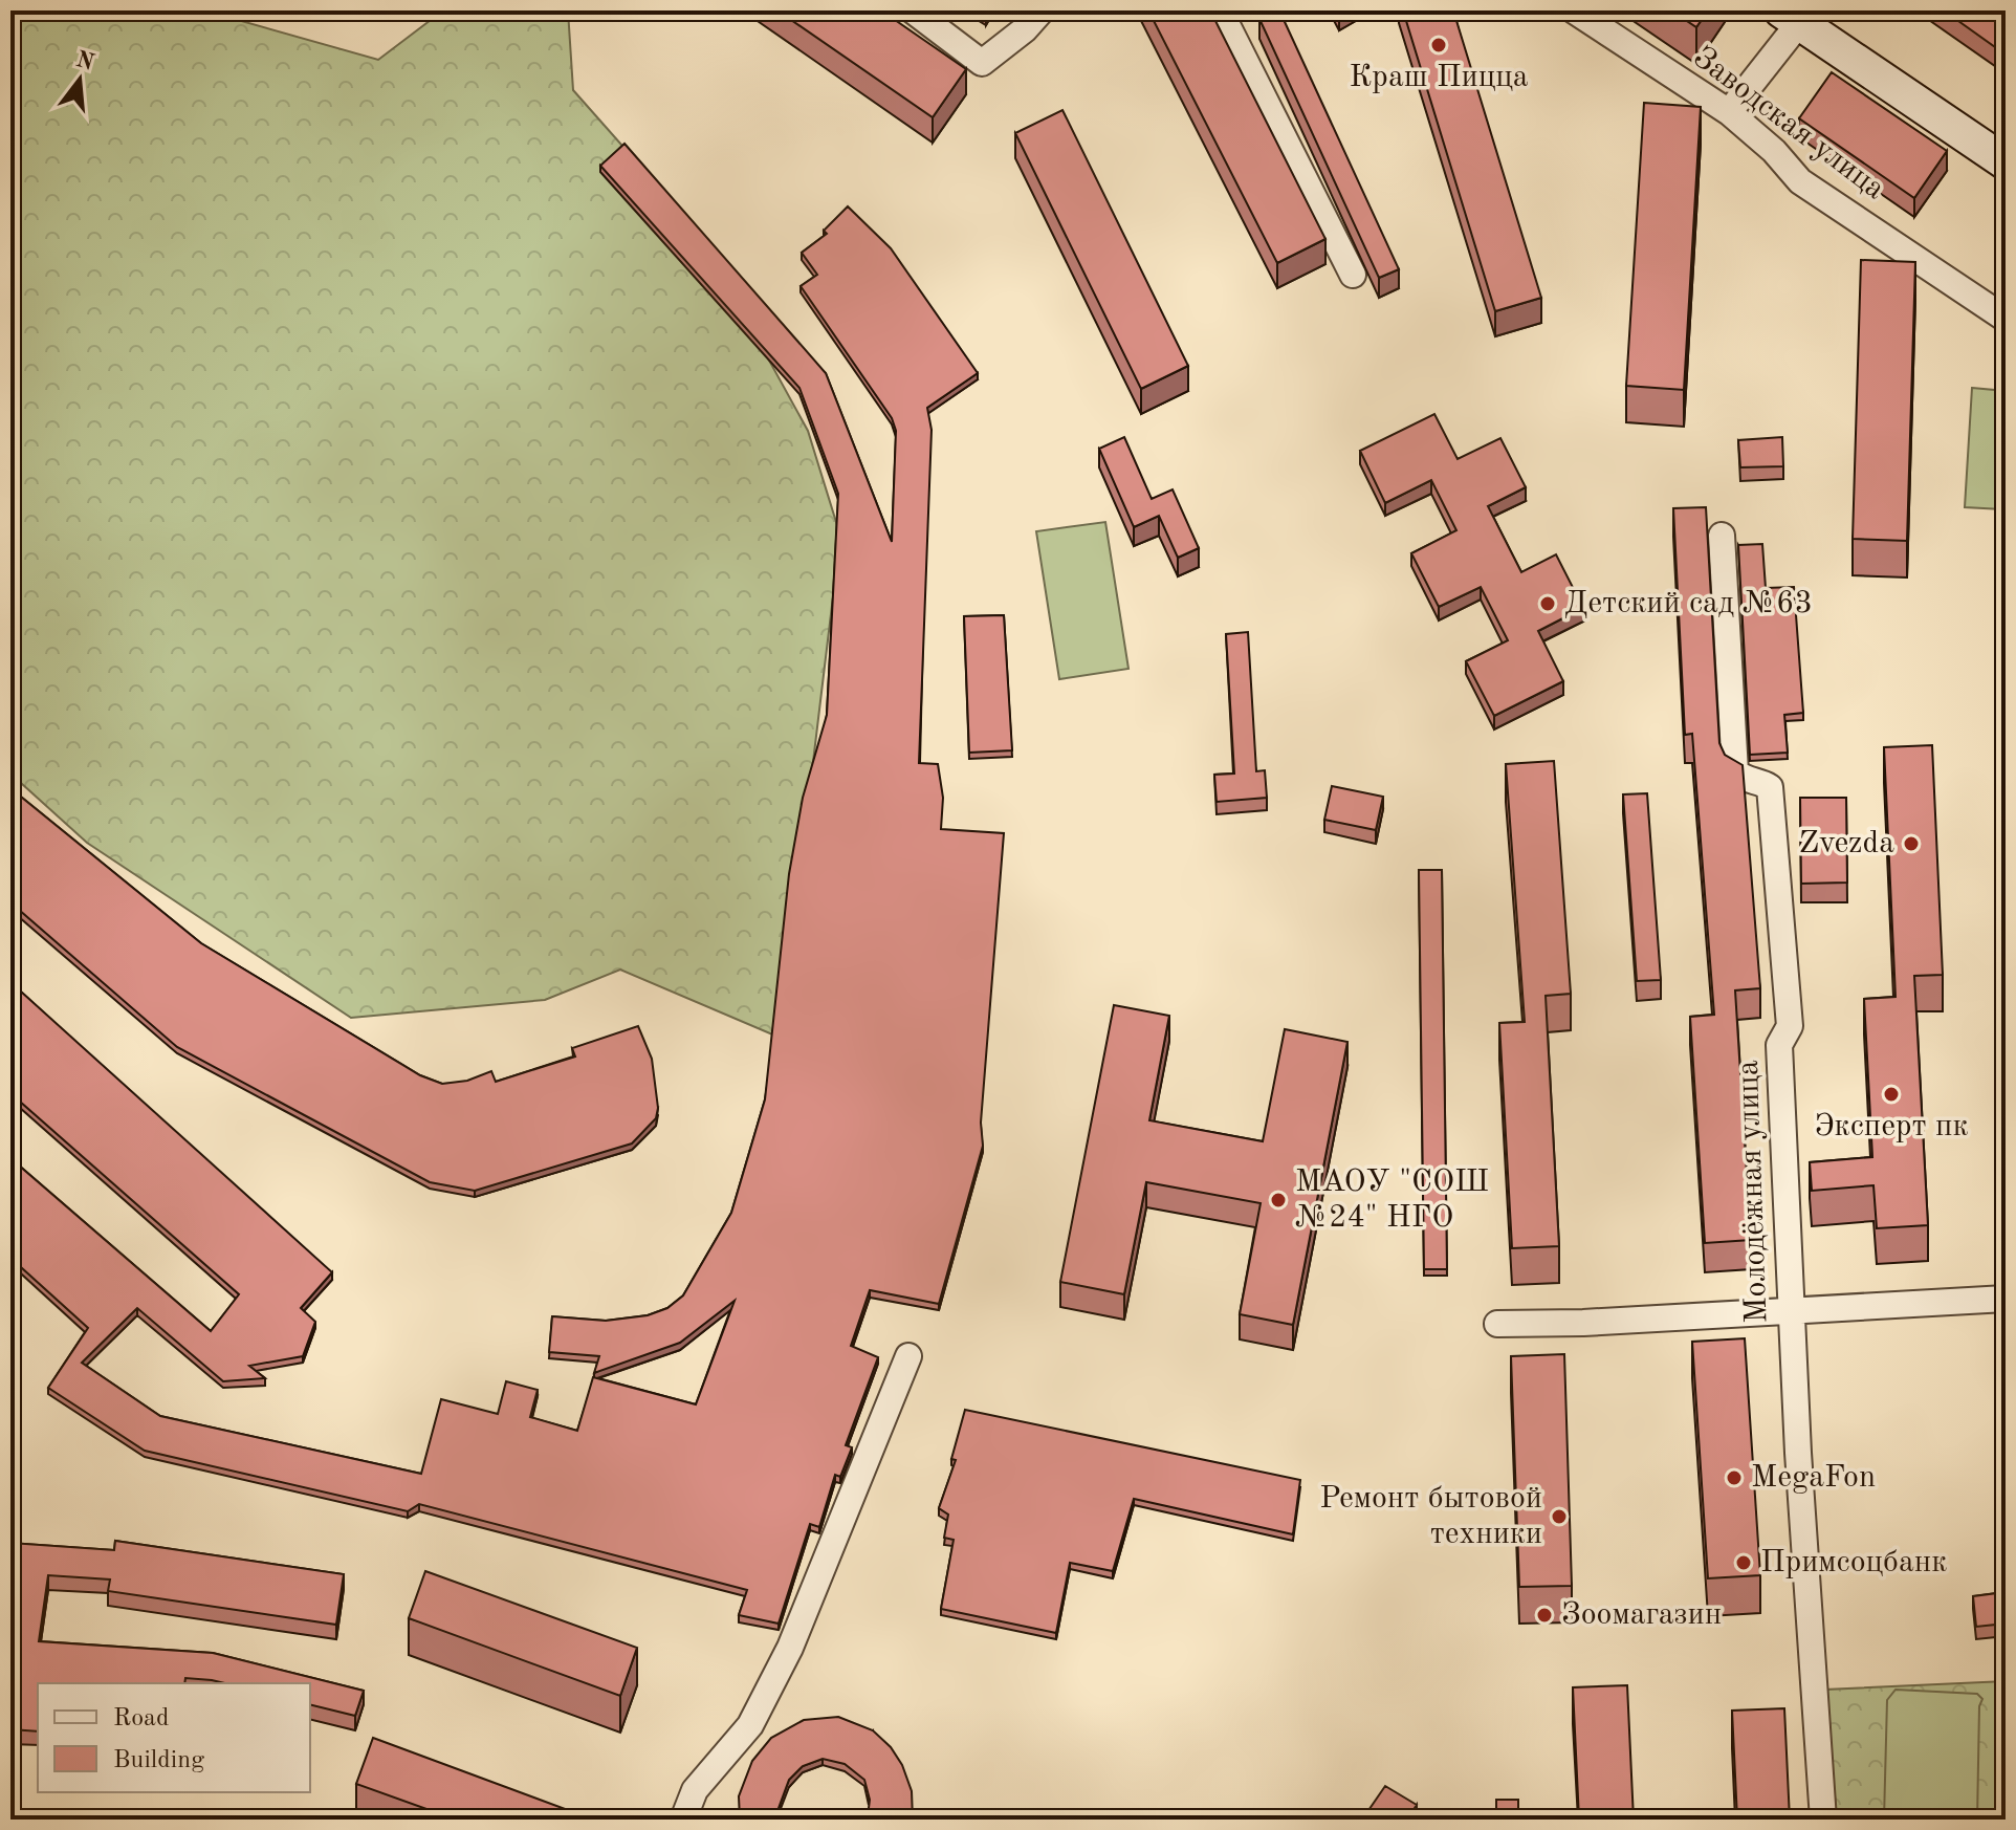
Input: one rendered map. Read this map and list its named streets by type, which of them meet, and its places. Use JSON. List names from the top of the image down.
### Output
{
  "streets": {
    "street": ["Заводская улица", "Молодёжная улица"]
  },
  "places": [
    "Краш Пицца",
    "Детский сад №63",
    "Zvezda",
    "Эксперт пк",
    "МАОУ \"СОШ №24\" НГО",
    "MegaFon",
    "Ремонт бытовой техники",
    "Примсоцбанк",
    "Зоомагазин"
  ],
  "legend": ["Road", "Building"],
  "north": "top"
}
